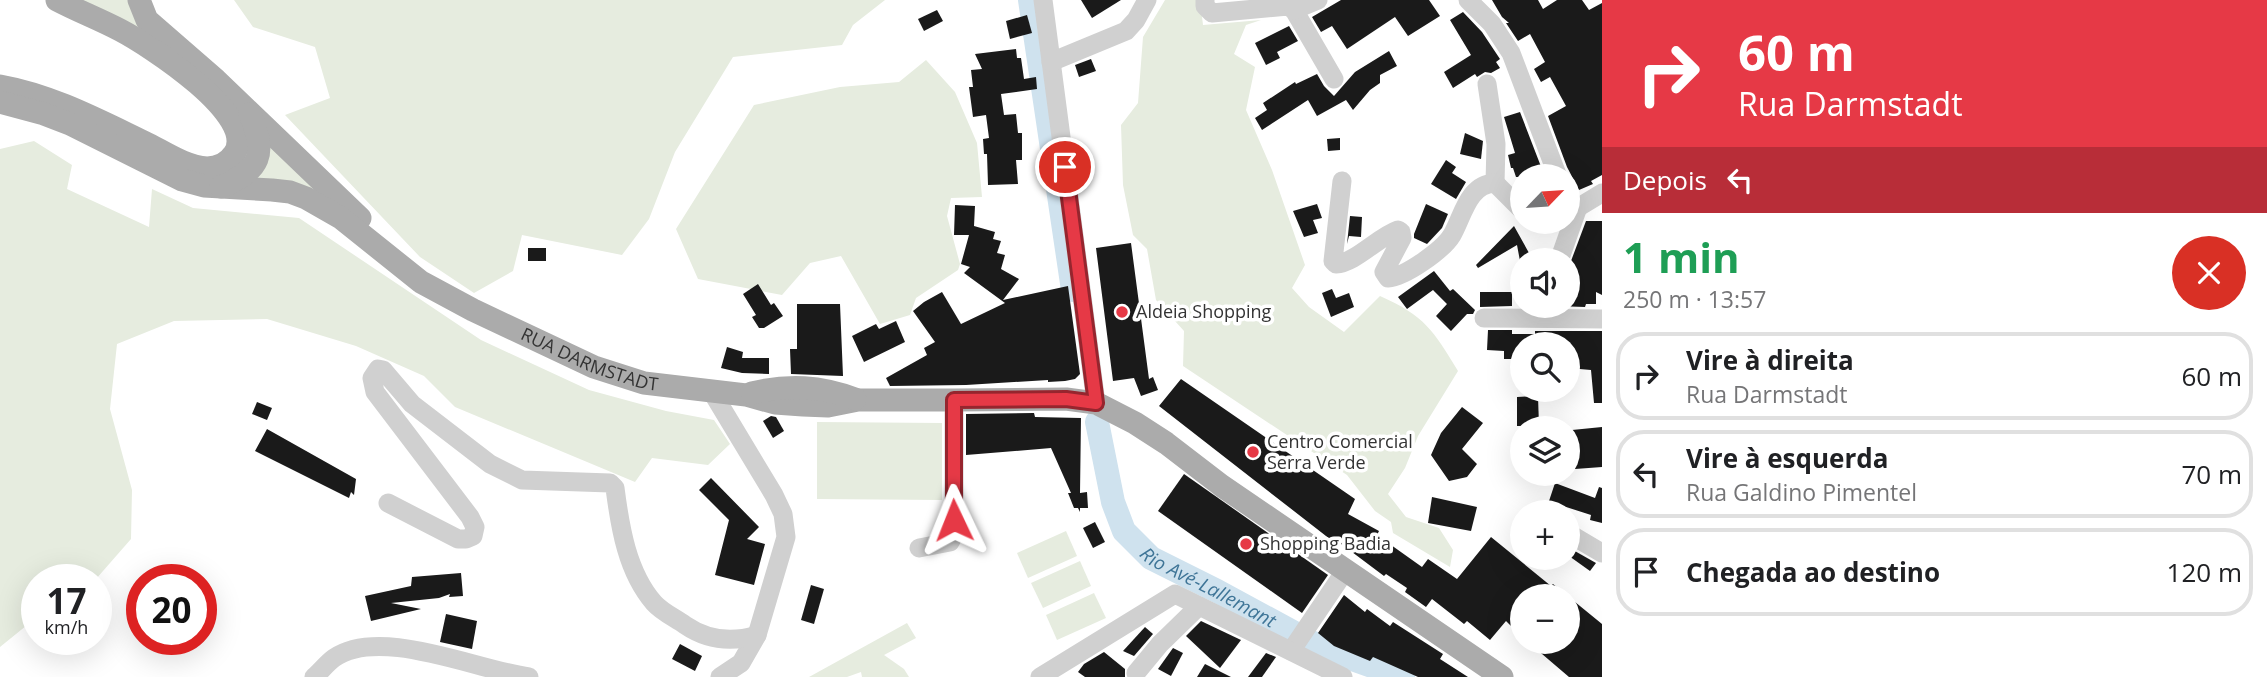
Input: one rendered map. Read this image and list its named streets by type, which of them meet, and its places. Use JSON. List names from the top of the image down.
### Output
{
  "streets": {
    "main road": ["RUA DARMSTADT"]
  },
  "water": ["Rio Avé‐Lallemant"],
  "places": ["Aldeia Shopping", "Centro Comercial Serra Verde", "Shopping Badia"],
  "north": "top right",
  "page": {
    "turn": ["60 m", "Rua Darmstadt"],
    "then": "Depois",
    "map_buttons": ["+", "−"],
    "heading": ["1 min", "250 m · 13:57"],
    "list": [
      {
        "name": "Vire à direita",
        "note": "Rua Darmstadt",
        "value": "60 m"
      },
      {
        "name": "Vire à esquerda",
        "note": "Rua Galdino Pimentel",
        "value": "70 m"
      },
      {
        "name": "Chegada ao destino",
        "value": "120 m"
      }
    ],
    "speed": "17 km/h",
    "limit": "20"
  }
}
